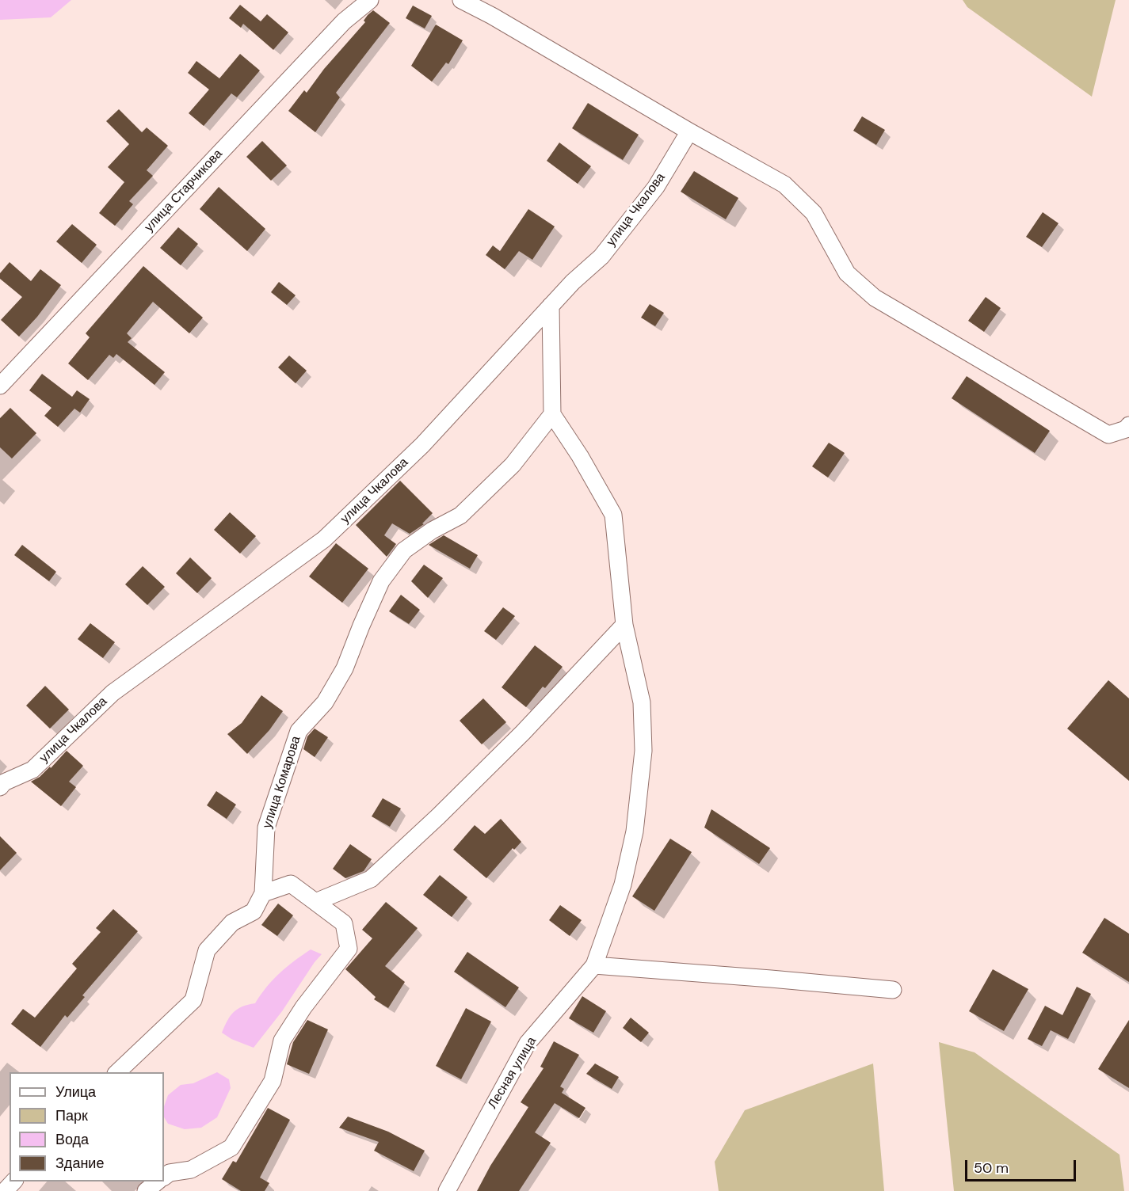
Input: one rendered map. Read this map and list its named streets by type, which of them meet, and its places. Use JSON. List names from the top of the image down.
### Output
{
  "streets": {
    "street": [
      "улица Старчикова",
      "улица Чкалова",
      "улица Комарова",
      "Лесная улица"
    ]
  },
  "legend": [
    "Улица",
    "Парк",
    "Вода",
    "Здание"
  ],
  "scale_bar": "50 m"
}
